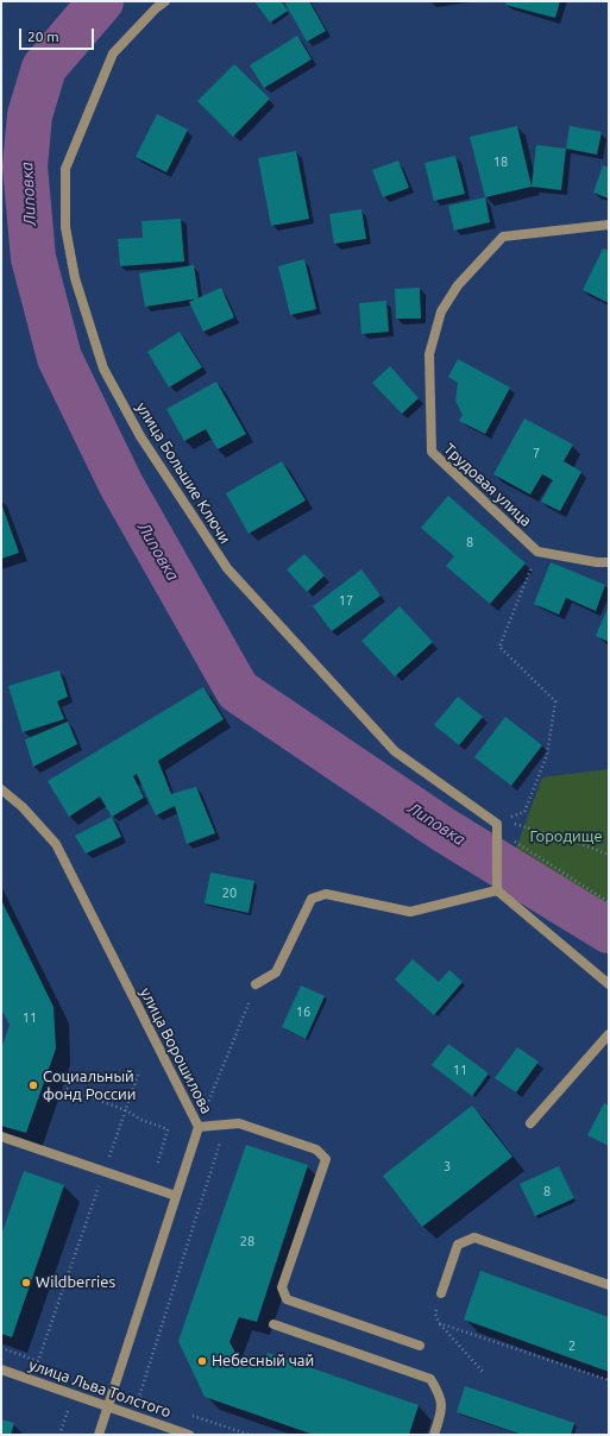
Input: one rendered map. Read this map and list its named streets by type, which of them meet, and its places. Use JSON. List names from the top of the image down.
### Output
{
  "streets": {
    "street": [
      "улица Большие Ключи",
      "Трудовая улица",
      "улица Ворошилова",
      "улица Льва Толстого"
    ]
  },
  "crossings": [
    ["улица Ворошилова", "улица Льва Толстого"]
  ],
  "water": ["Липовка"],
  "parks": ["Городище"],
  "places": ["Социальный фонд России", "Wildberries", "Небесный чай"],
  "house_numbers": [
    "18",
    "7",
    "8",
    "17",
    "20",
    "16",
    "11",
    "11",
    "3",
    "8",
    "28",
    "2"
  ],
  "scale_bar": "20 m"
}
